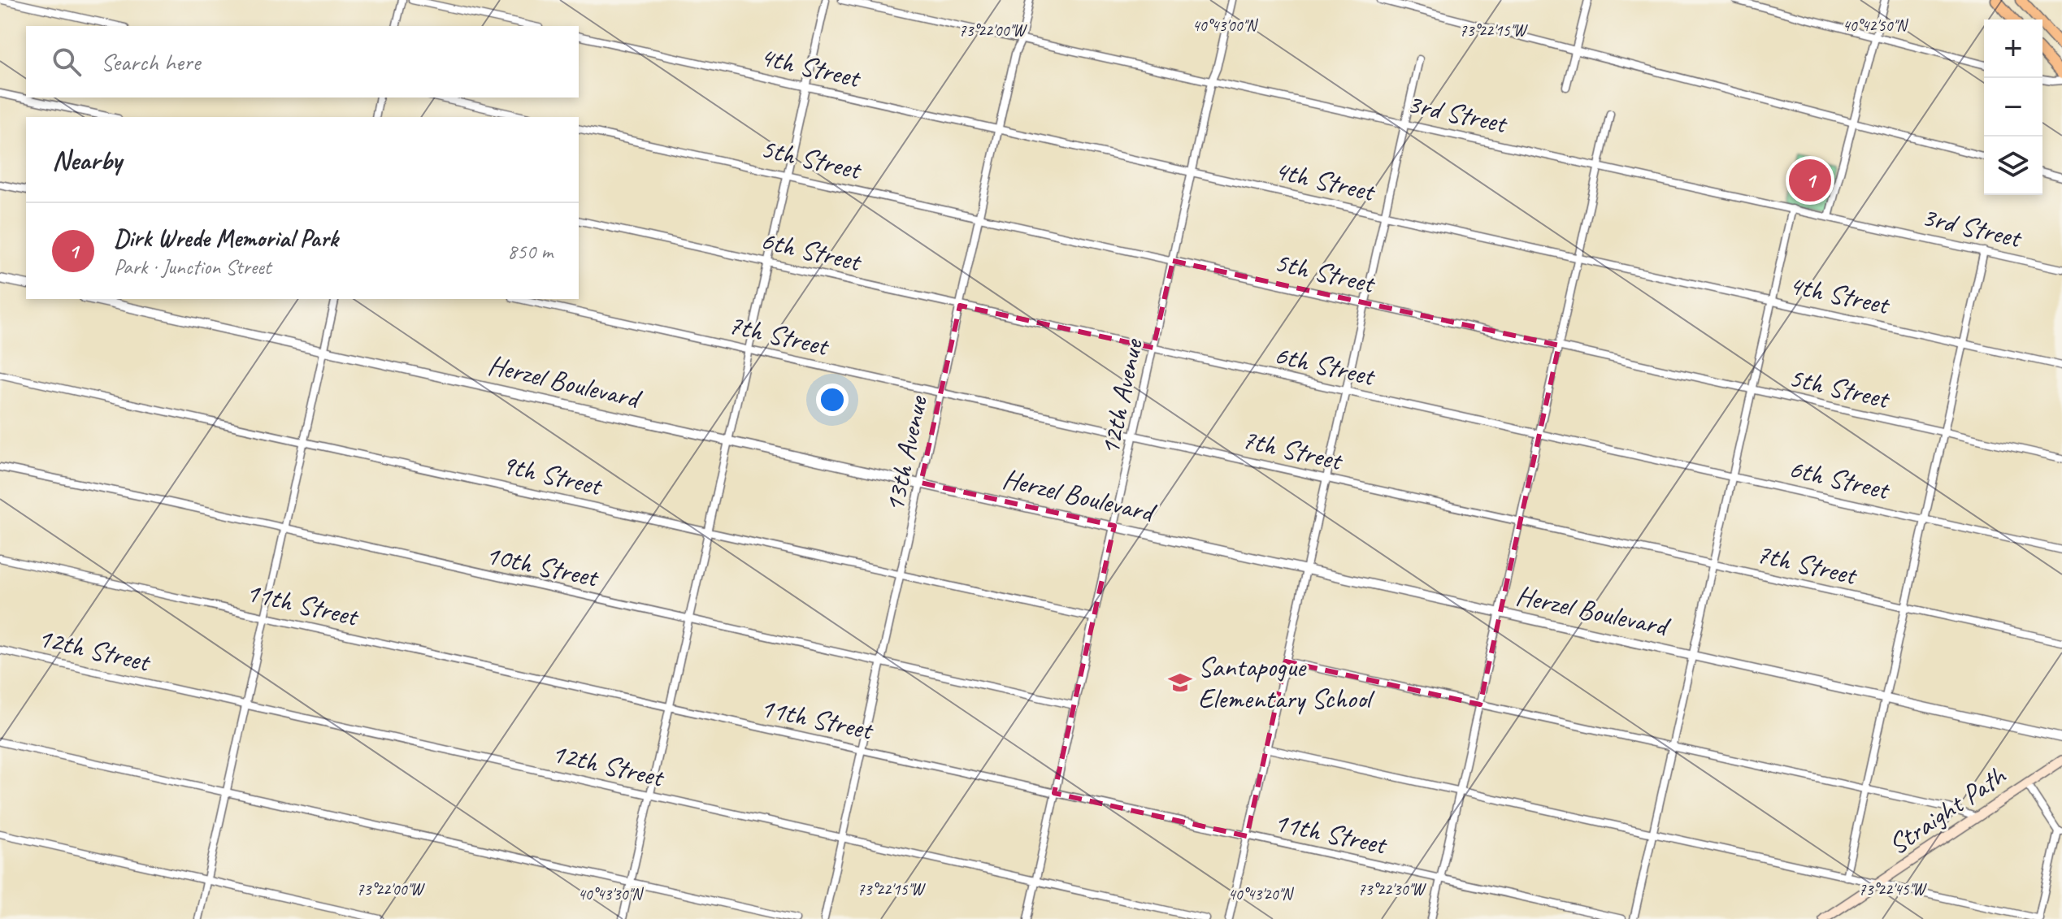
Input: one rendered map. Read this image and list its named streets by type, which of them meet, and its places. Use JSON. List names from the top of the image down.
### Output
{
  "streets": {
    "main road": ["Straight Path"],
    "street": [
      "4th Street",
      "3rd Street",
      "5th Street",
      "6th Street",
      "7th Street",
      "Herzel Boulevard",
      "12th Avenue",
      "13th Avenue",
      "9th Street",
      "10th Street",
      "11th Street",
      "12th Street"
    ]
  },
  "crossings": [
    ["4th Street", "12th Avenue"],
    ["4th Street", "13th Avenue"],
    ["3rd Street", "12th Avenue"],
    ["3rd Street", "13th Avenue"],
    ["5th Street", "12th Avenue"],
    ["5th Street", "13th Avenue"],
    ["6th Street", "12th Avenue"],
    ["6th Street", "13th Avenue"],
    ["7th Street", "12th Avenue"],
    ["7th Street", "13th Avenue"],
    ["Herzel Boulevard", "12th Avenue"],
    ["Herzel Boulevard", "13th Avenue"],
    ["12th Avenue", "9th Street"],
    ["12th Avenue", "10th Street"],
    ["12th Avenue", "11th Street"],
    ["12th Avenue", "12th Street"],
    ["13th Avenue", "9th Street"],
    ["13th Avenue", "10th Street"],
    ["13th Avenue", "11th Street"],
    ["13th Avenue", "12th Street"]
  ],
  "places": {
    "school or university": ["Santapogue Elementary School"]
  },
  "page": {
    "map_buttons": ["+", "−"],
    "search": "Search here",
    "heading": "Nearby",
    "pins": "1",
    "list": [
      {
        "mark": "1",
        "name": "Dirk Wrede Memorial Park",
        "note": "Park · Junction Street",
        "value": "850 m"
      }
    ]
  },
  "coordinates": [
    "40°43'00\"N",
    "40°42'50\"N",
    "73°22'00\"W",
    "73°22'15\"W",
    "73°22'30\"W",
    "73°22'45\"W",
    "40°43'30\"N",
    "40°43'20\"N"
  ]
}
